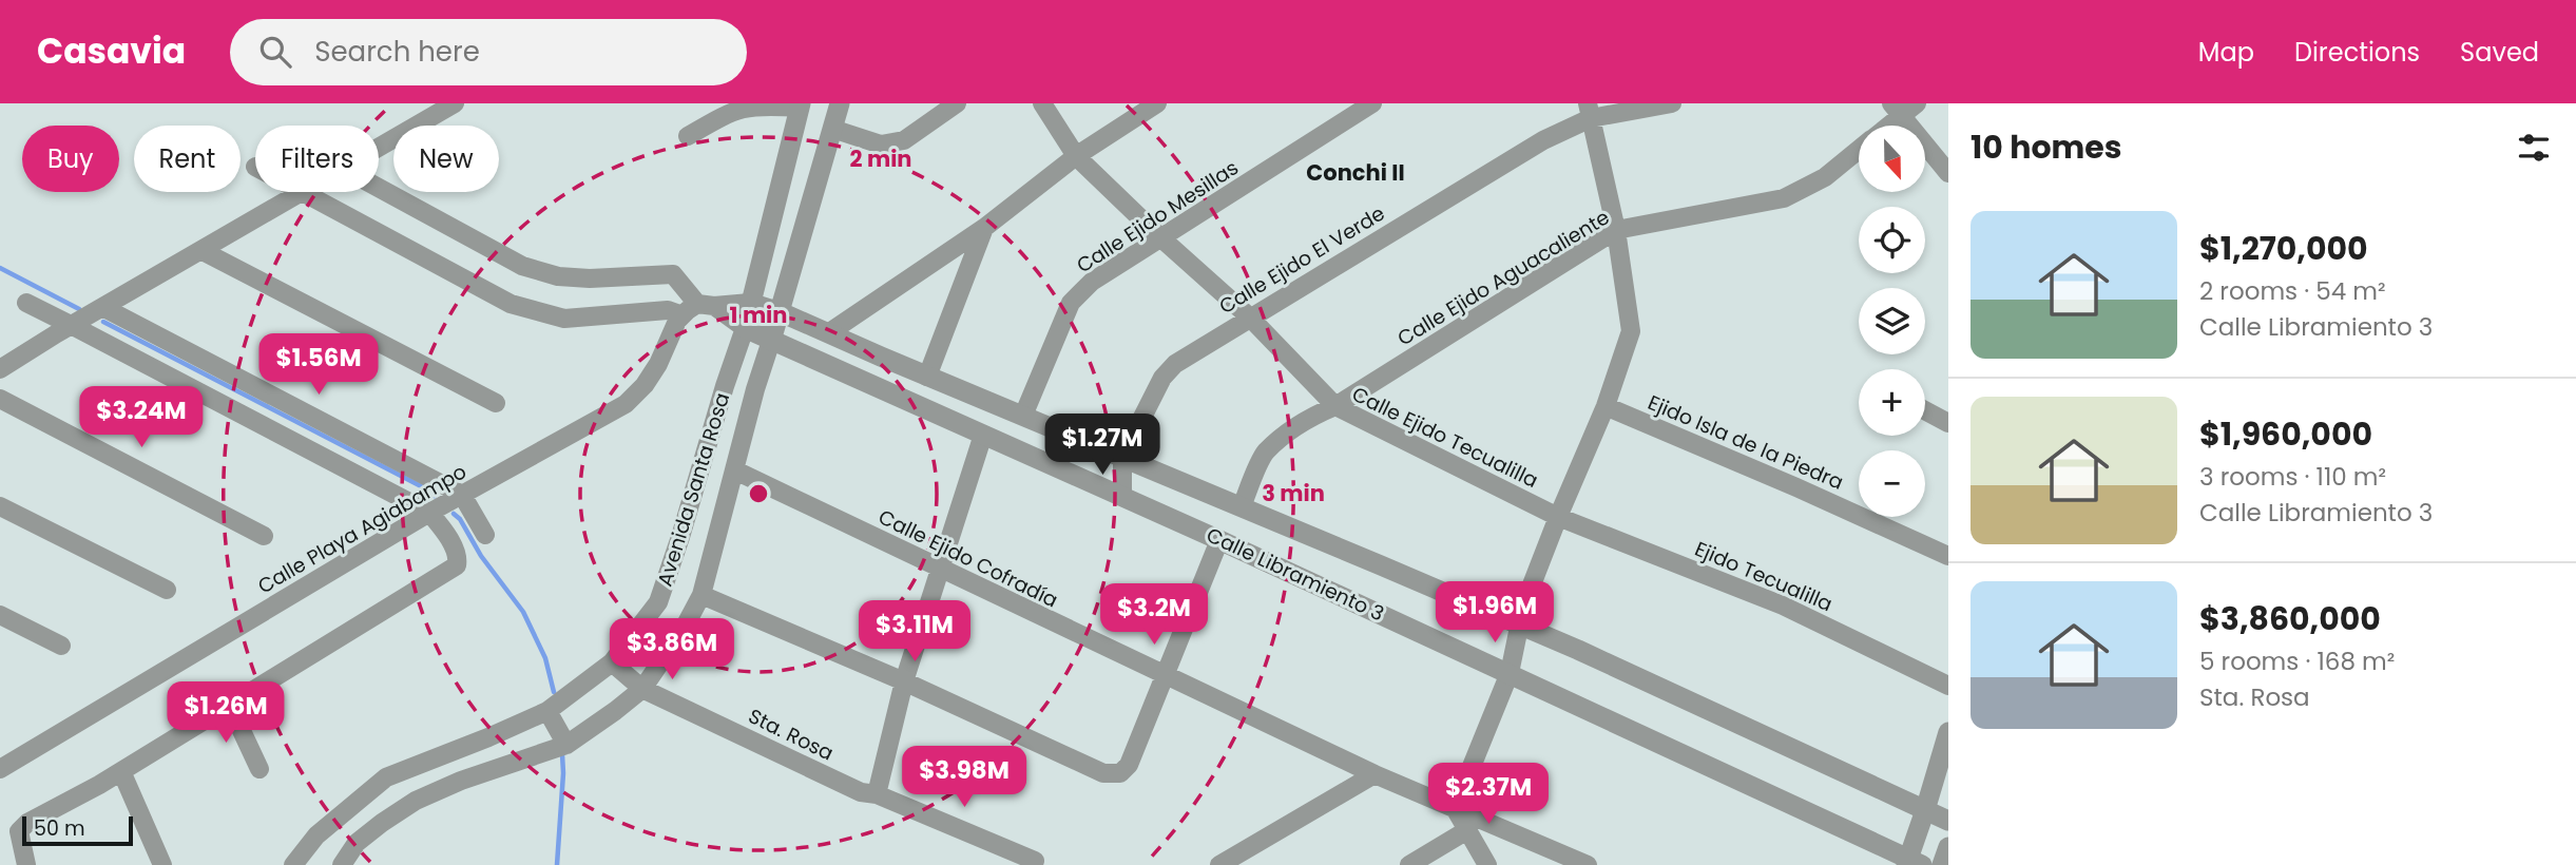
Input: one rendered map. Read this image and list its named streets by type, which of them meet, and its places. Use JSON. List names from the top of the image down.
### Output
{
  "streets": {
    "street": [
      "Calle Ejido Mesillas",
      "Calle Ejido El Verde",
      "Calle Ejido Aguacaliente",
      "Calle Ejido Tecualilla",
      "Ejido Isla de la Piedra",
      "Avenida Santa Rosa",
      "Calle Playa Agiabampo",
      "Calle Ejido Cofradía",
      "Calle Libramiento 3",
      "Ejido Tecualilla",
      "Sta. Rosa"
    ]
  },
  "crossings": [
    ["Calle Ejido Mesillas", "Calle Ejido Tecualilla"],
    ["Calle Ejido Mesillas", "Calle Libramiento 3"],
    ["Calle Ejido El Verde", "Calle Ejido Tecualilla"],
    ["Calle Ejido El Verde", "Calle Libramiento 3"],
    ["Calle Ejido Aguacaliente", "Calle Ejido Tecualilla"],
    ["Calle Ejido Aguacaliente", "Calle Libramiento 3"],
    ["Calle Ejido Tecualilla", "Ejido Tecualilla"],
    ["Avenida Santa Rosa", "Calle Ejido Cofradía"],
    ["Avenida Santa Rosa", "Calle Libramiento 3"],
    ["Avenida Santa Rosa", "Sta. Rosa"]
  ],
  "districts": ["Conchi II"],
  "scale_bar": "50 m",
  "north": "bottom",
  "page": {
    "header": "Casavia",
    "search": "Search here",
    "nav": ["Map", "Directions", "Saved"],
    "heading": "10 homes",
    "map_buttons": ["+", "−"],
    "chip": [
      "Buy",
      "Rent",
      "Filters",
      "New"
    ],
    "list": [
      {
        "name": "$1,270,000",
        "note": "2 rooms · 54 m² · Calle Libramiento 3"
      },
      {
        "name": "$1,960,000",
        "note": "3 rooms · 110 m² · Calle Libramiento 3"
      },
      {
        "name": "$3,860,000",
        "note": "5 rooms · 168 m² · Sta. Rosa"
      }
    ],
    "price": [
      "$1.56M",
      "$3.24M",
      "$1.27M",
      "$1.96M",
      "$3.2M",
      "$3.11M",
      "$3.86M",
      "$1.26M",
      "$3.98M",
      "$2.37M"
    ],
    "scale": "50 m"
  },
  "rings": ["2 min", "1 min", "3 min"]
}
